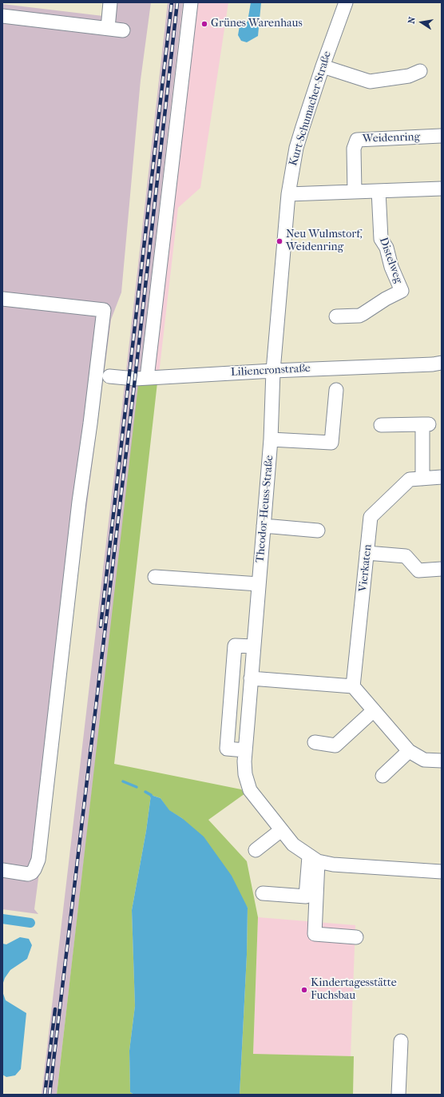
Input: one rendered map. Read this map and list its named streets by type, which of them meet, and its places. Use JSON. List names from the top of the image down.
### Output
{
  "streets": {
    "street": [
      "Kurt-Schumacher-Straße",
      "Weidenring",
      "Distelweg",
      "Liliencronstraße",
      "Theodor-Heuss-Straße",
      "Vierkaten"
    ]
  },
  "crossings": [
    ["Kurt-Schumacher-Straße", "Liliencronstraße"],
    ["Kurt-Schumacher-Straße", "Theodor-Heuss-Straße"],
    ["Liliencronstraße", "Theodor-Heuss-Straße"]
  ],
  "places": ["Grünes Warenhaus", "Neu Wulmstorf, Weidenring", "Kindertagesstätte Fuchsbau"],
  "north": "left"
}
